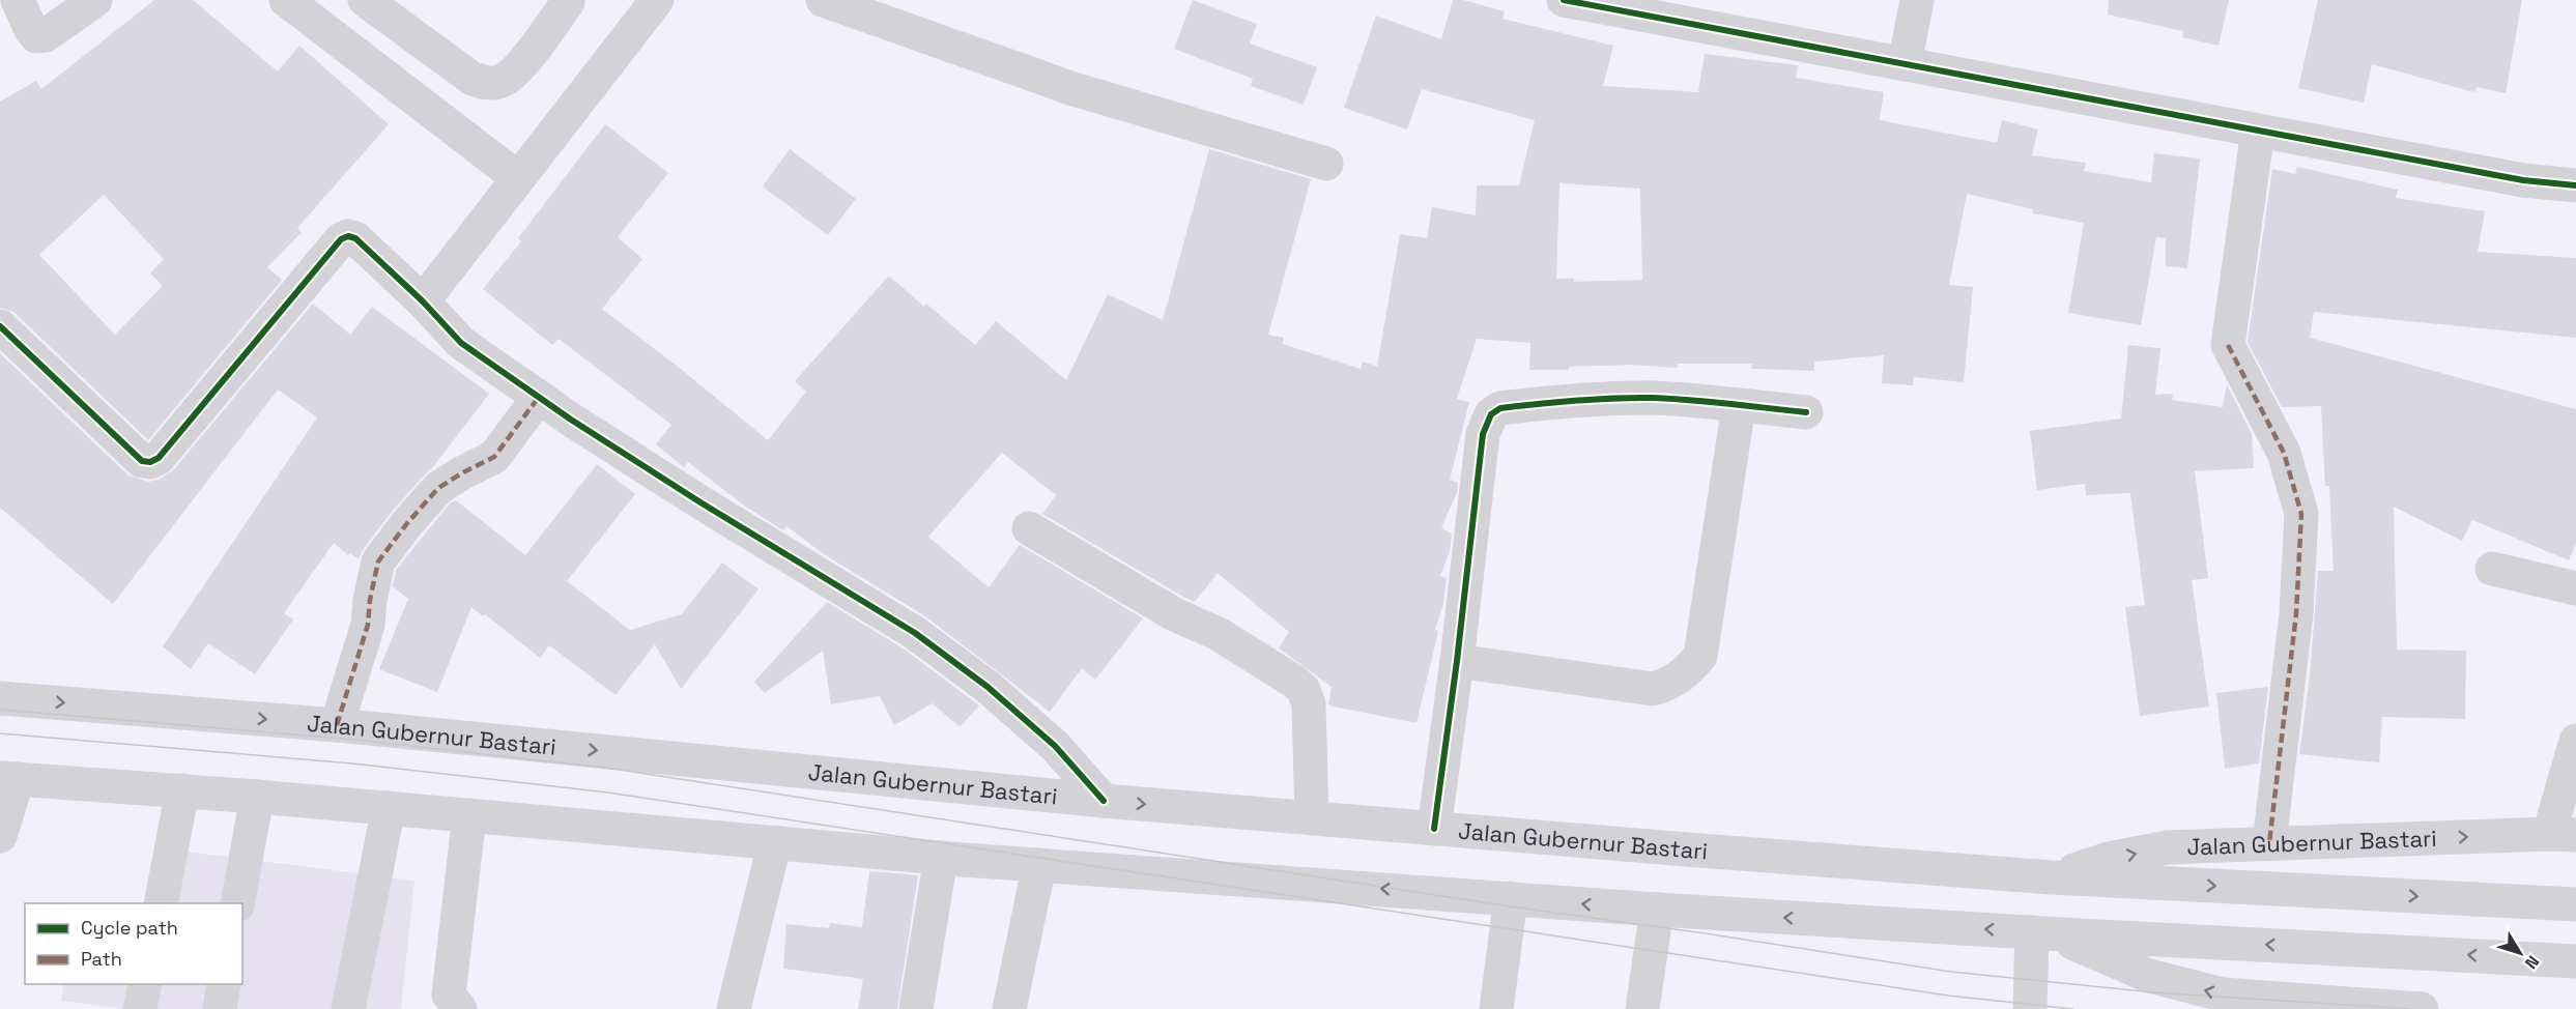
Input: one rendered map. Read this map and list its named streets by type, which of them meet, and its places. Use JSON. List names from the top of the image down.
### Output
{
  "streets": {
    "main road": ["Jalan Gubernur Bastari"]
  },
  "legend": ["Cycle path", "Path"],
  "north": "bottom right"
}
